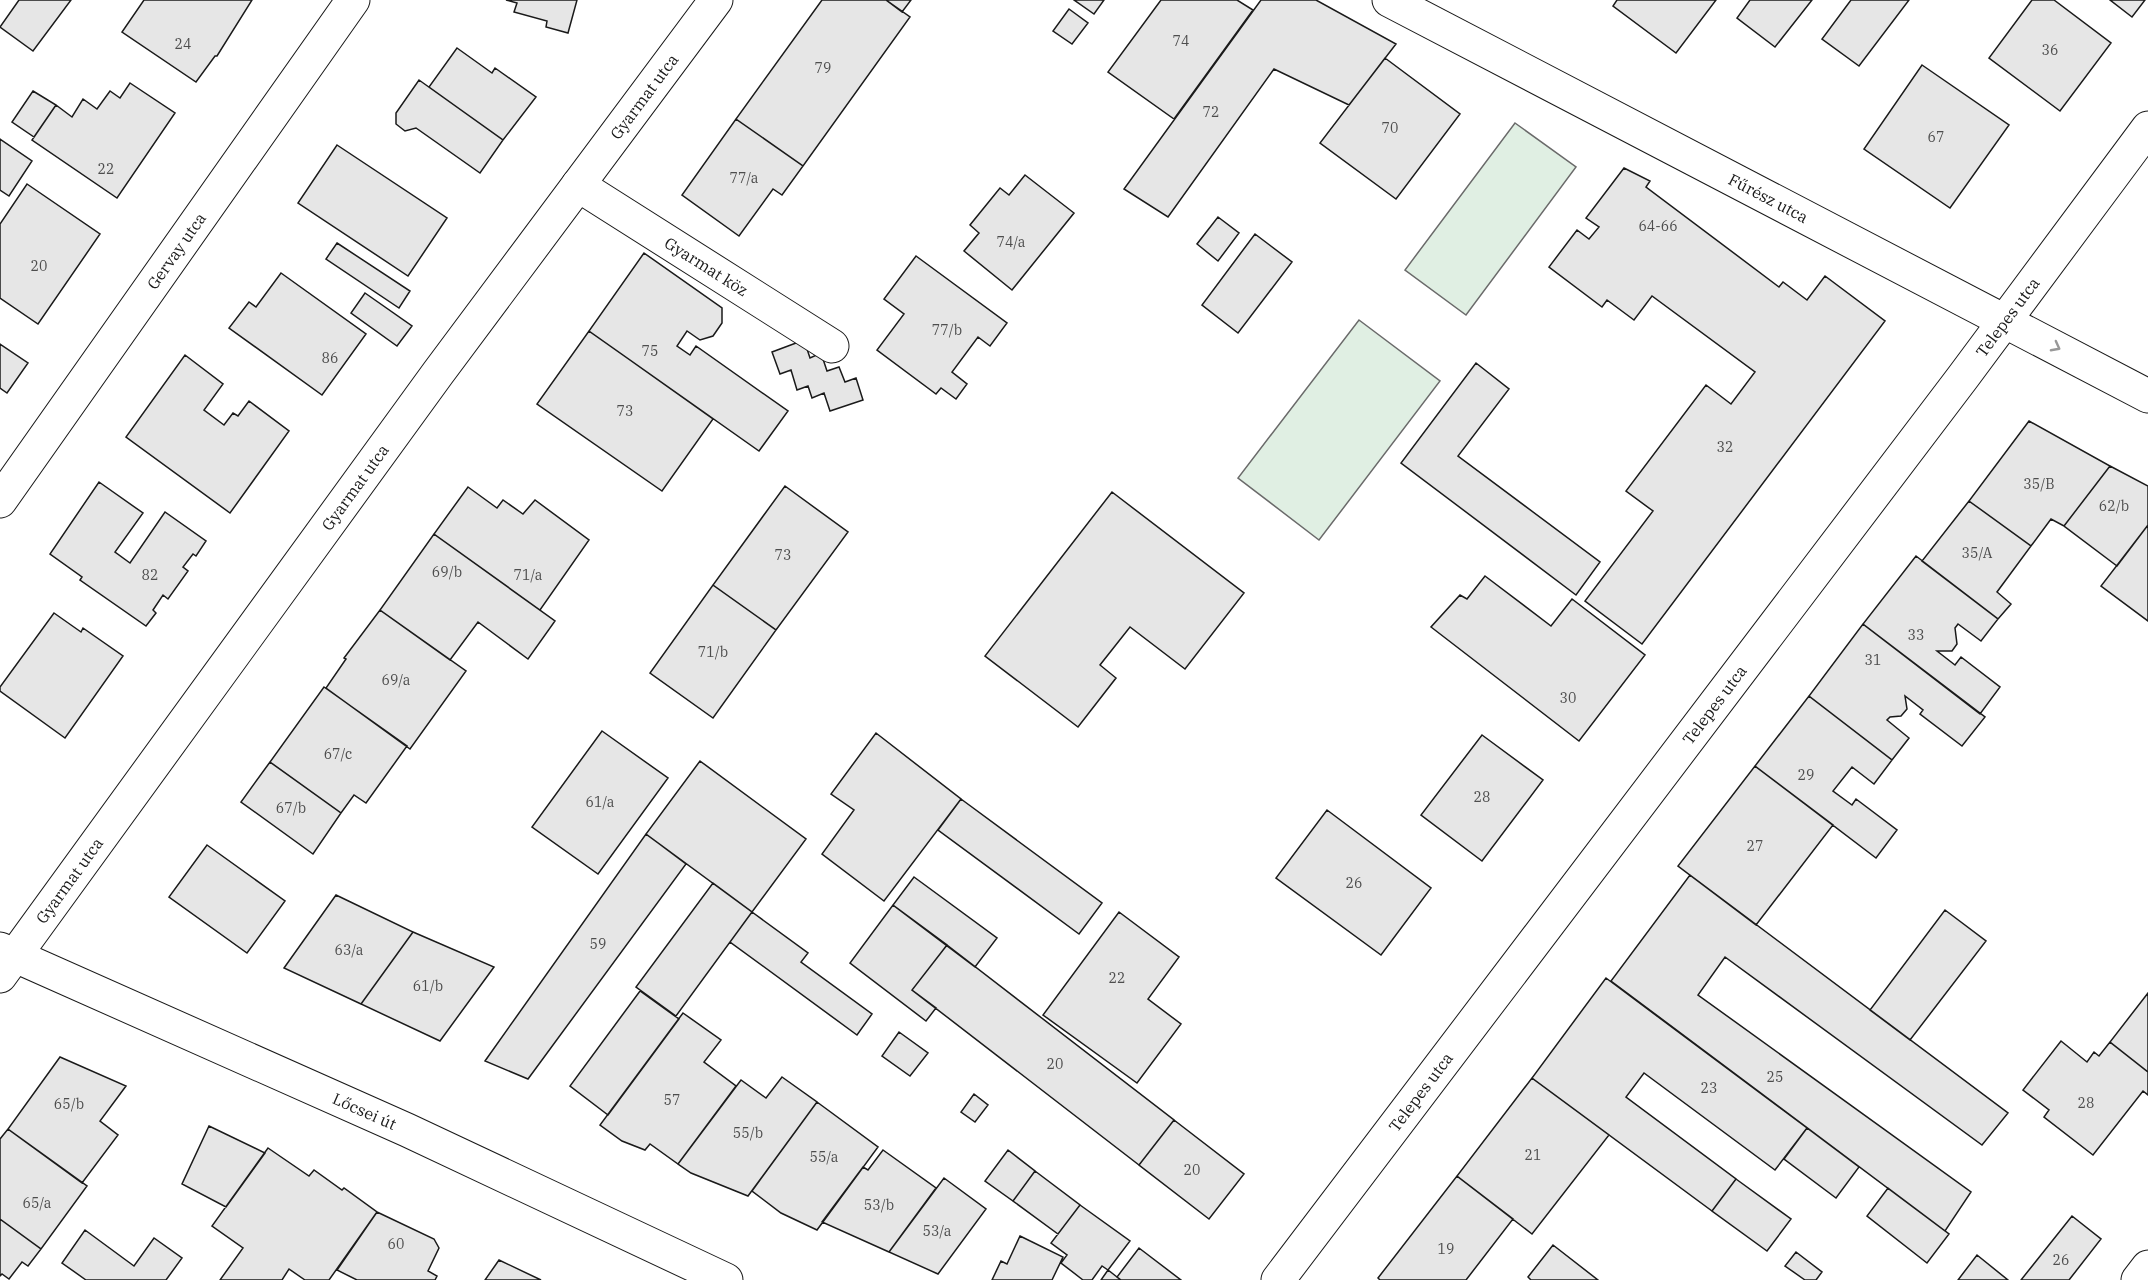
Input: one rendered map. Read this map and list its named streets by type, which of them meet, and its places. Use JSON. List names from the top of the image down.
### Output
{
  "streets": {
    "street": [
      "Gyarmat utca",
      "Fűrész utca",
      "Gervay utca",
      "Gyarmat köz",
      "Telepes utca",
      "Lőcsei út"
    ]
  },
  "crossings": [
    ["Gyarmat utca", "Gyarmat köz"],
    ["Gyarmat utca", "Lőcsei út"],
    ["Fűrész utca", "Telepes utca"]
  ],
  "house_numbers": [
    "74",
    "24",
    "36",
    "79",
    "72",
    "70",
    "67",
    "22",
    "77/a",
    "64-66",
    "74/a",
    "20",
    "77/b",
    "75",
    "86",
    "73",
    "32",
    "35/B",
    "62/b",
    "35/A",
    "73",
    "69/b",
    "82",
    "71/a",
    "33",
    "71/b",
    "31",
    "69/a",
    "30",
    "67/c",
    "29",
    "28",
    "61/a",
    "67/b",
    "27",
    "26",
    "59",
    "63/a",
    "22",
    "61/b",
    "20",
    "25",
    "23",
    "57",
    "28",
    "65/b",
    "55/b",
    "21",
    "55/a",
    "20",
    "65/a",
    "53/b",
    "53/a",
    "60",
    "19",
    "26"
  ]
}
